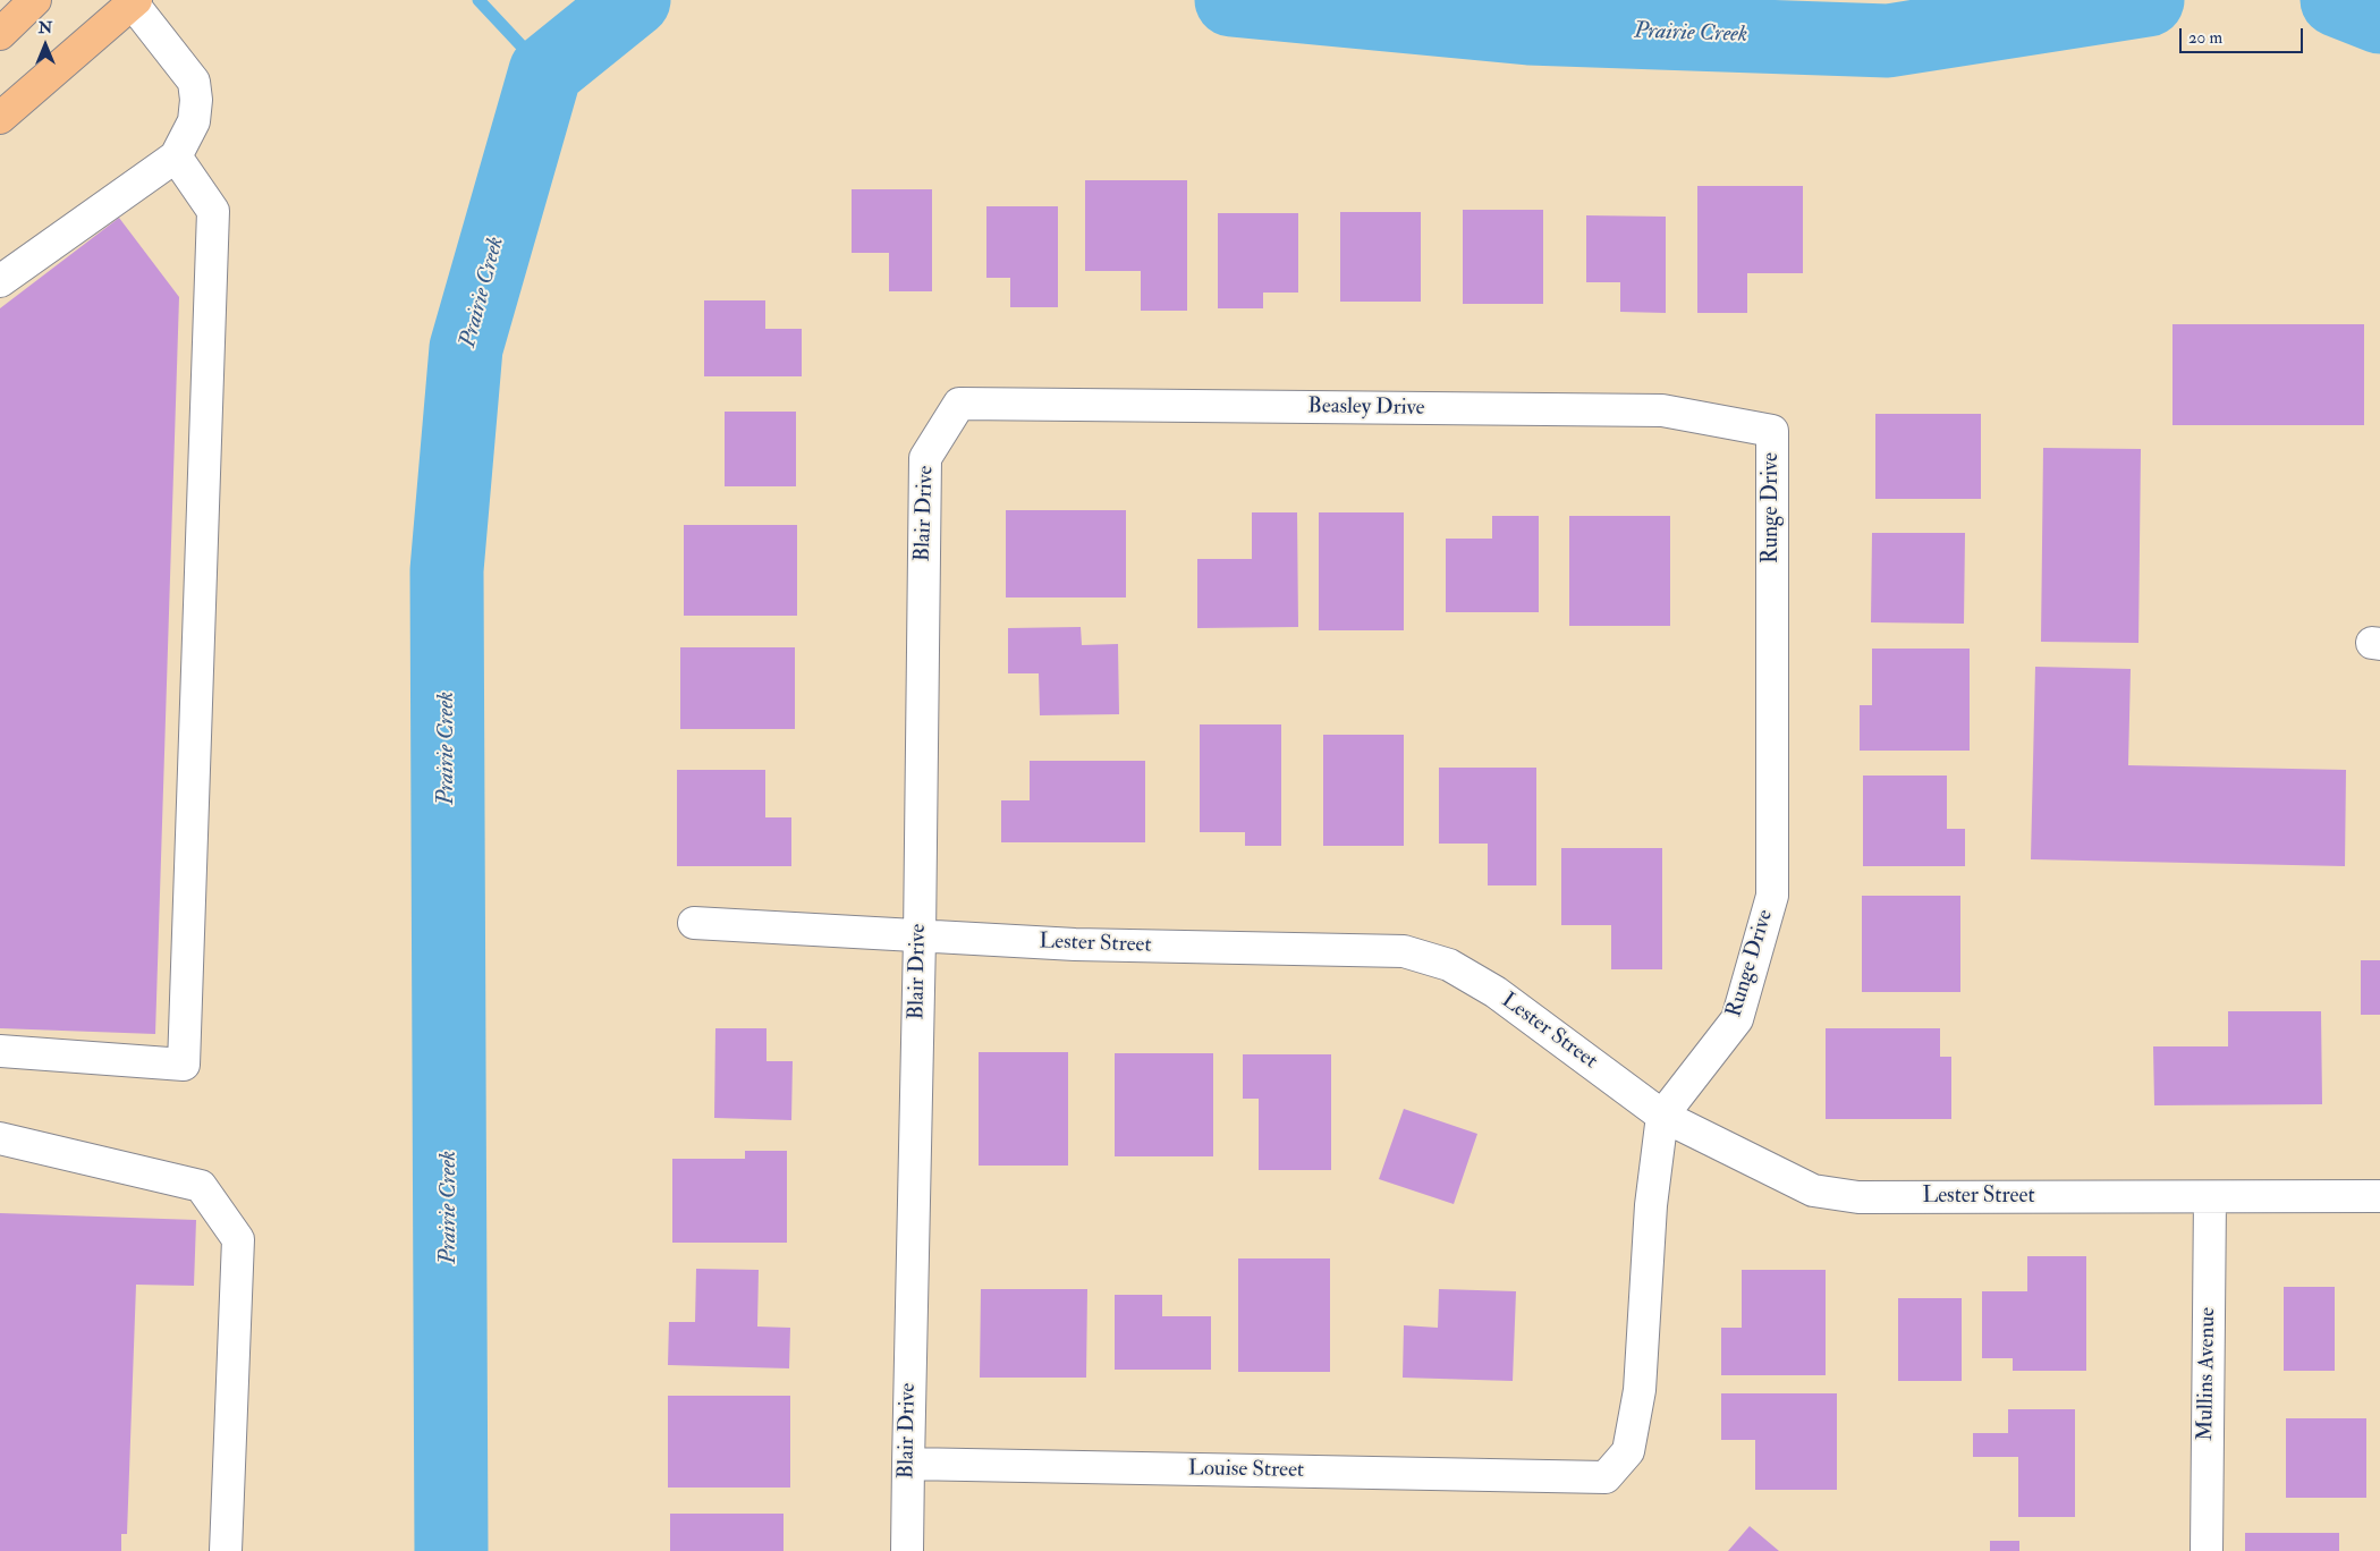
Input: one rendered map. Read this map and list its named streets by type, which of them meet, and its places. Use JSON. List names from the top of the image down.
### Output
{
  "streets": {
    "street": [
      "Beasley Drive",
      "Runge Drive",
      "Blair Drive",
      "Lester Street",
      "Mullins Avenue",
      "Louise Street"
    ]
  },
  "crossings": [
    ["Beasley Drive", "Runge Drive"],
    ["Beasley Drive", "Blair Drive"],
    ["Runge Drive", "Lester Street"],
    ["Runge Drive", "Louise Street"],
    ["Blair Drive", "Lester Street"],
    ["Blair Drive", "Louise Street"],
    ["Lester Street", "Mullins Avenue"],
    ["Lester Street", "Louise Street"]
  ],
  "water": ["Prairie Creek"],
  "scale_bar": "20 m",
  "north": "top"
}
